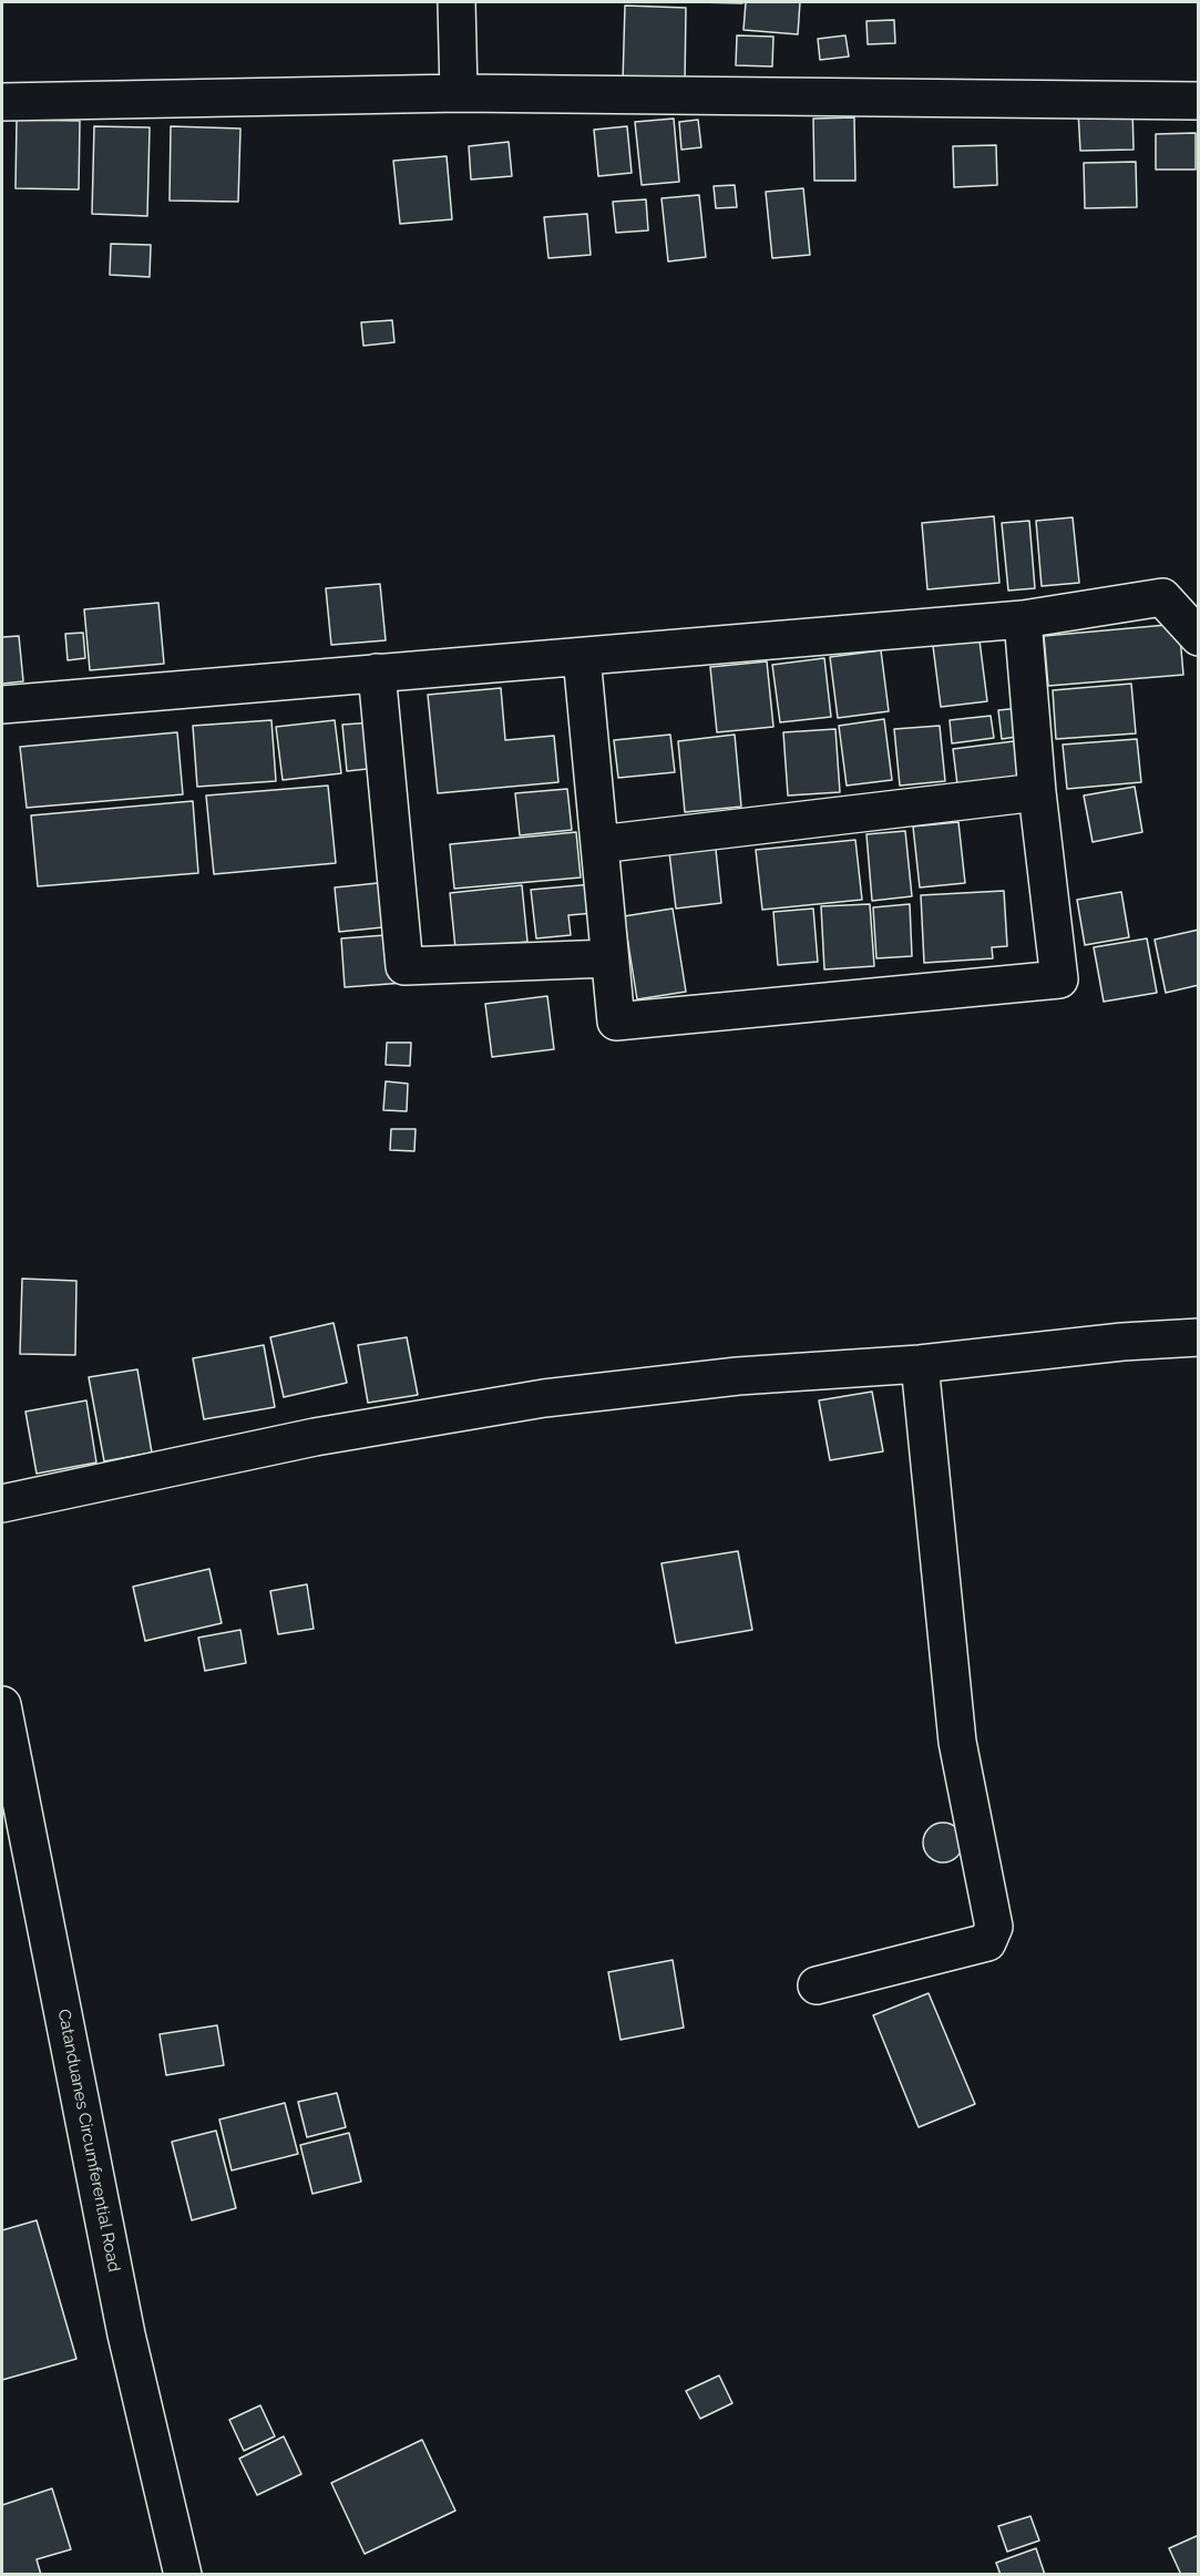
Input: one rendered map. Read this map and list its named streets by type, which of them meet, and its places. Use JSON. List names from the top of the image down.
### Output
{
  "streets": {
    "street": ["Catanduanes Circumferential Road"]
  }
}
